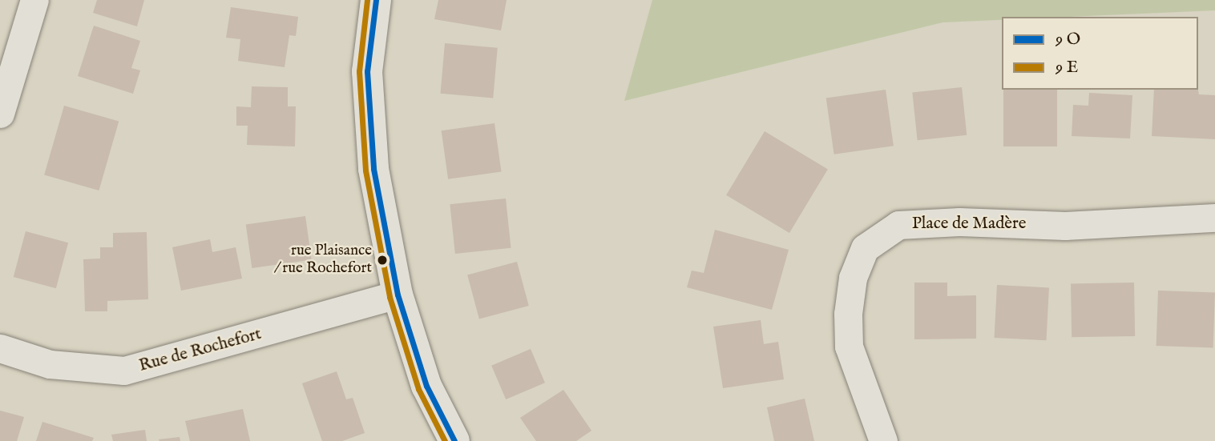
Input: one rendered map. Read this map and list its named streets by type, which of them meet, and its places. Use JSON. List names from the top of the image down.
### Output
{
  "streets": {
    "street": ["Place de Madère", "Rue de Rochefort"]
  },
  "places": ["rue Plaisance / rue Rochefort"],
  "legend": ["9 O", "9 E"]
}
